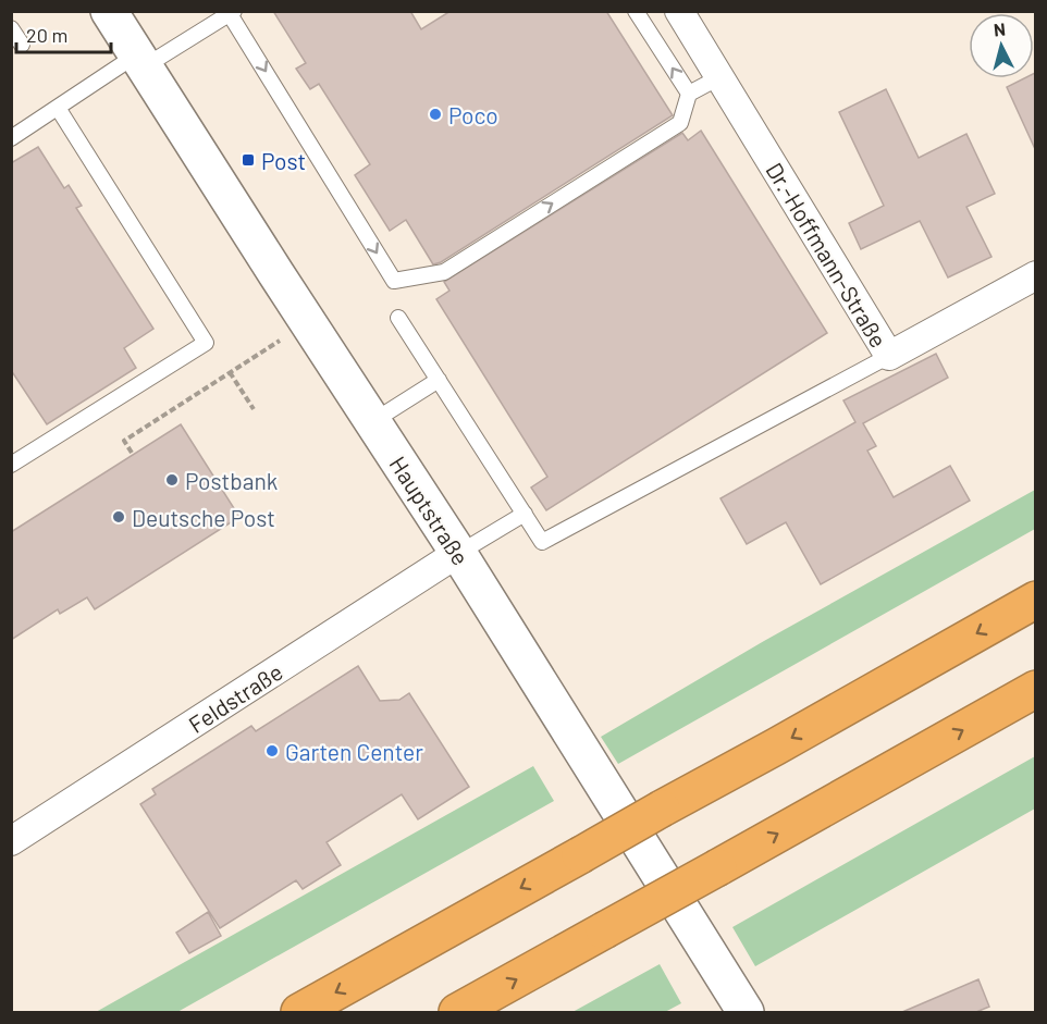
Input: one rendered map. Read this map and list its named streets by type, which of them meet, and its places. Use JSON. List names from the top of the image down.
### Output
{
  "streets": {
    "street": ["Dr.-Hoffmann-Straße", "Hauptstraße", "Feldstraße"]
  },
  "crossings": [
    ["Hauptstraße", "Feldstraße"]
  ],
  "places": {
    "other": [
      "Poco",
      "Postbank",
      "Deutsche Post",
      "Garten Center"
    ],
    "transit": ["Post"]
  },
  "scale_bar": "20 m",
  "north": "top"
}
